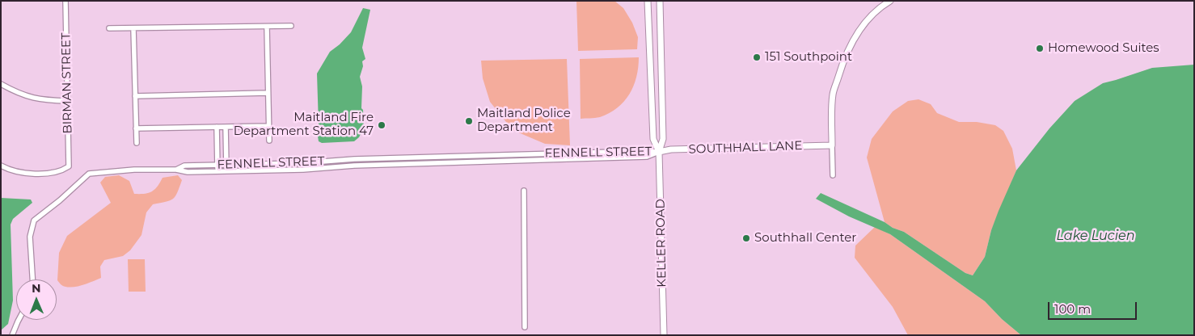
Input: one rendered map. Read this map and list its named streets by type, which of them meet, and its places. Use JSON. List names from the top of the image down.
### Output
{
  "streets": {
    "street": [
      "BIRMAN STREET",
      "SOUTHHALL LANE",
      "FENNELL STREET",
      "KELLER ROAD"
    ]
  },
  "crossings": [
    ["SOUTHHALL LANE", "FENNELL STREET"],
    ["SOUTHHALL LANE", "KELLER ROAD"],
    ["FENNELL STREET", "KELLER ROAD"]
  ],
  "water": ["Lake Lucien"],
  "places": [
    "Homewood Suites",
    "151 Southpoint",
    "Maitland Police Department",
    "Maitland Fire Department Station 47",
    "Southhall Center"
  ],
  "scale_bar": "100 m",
  "north": "top"
}
